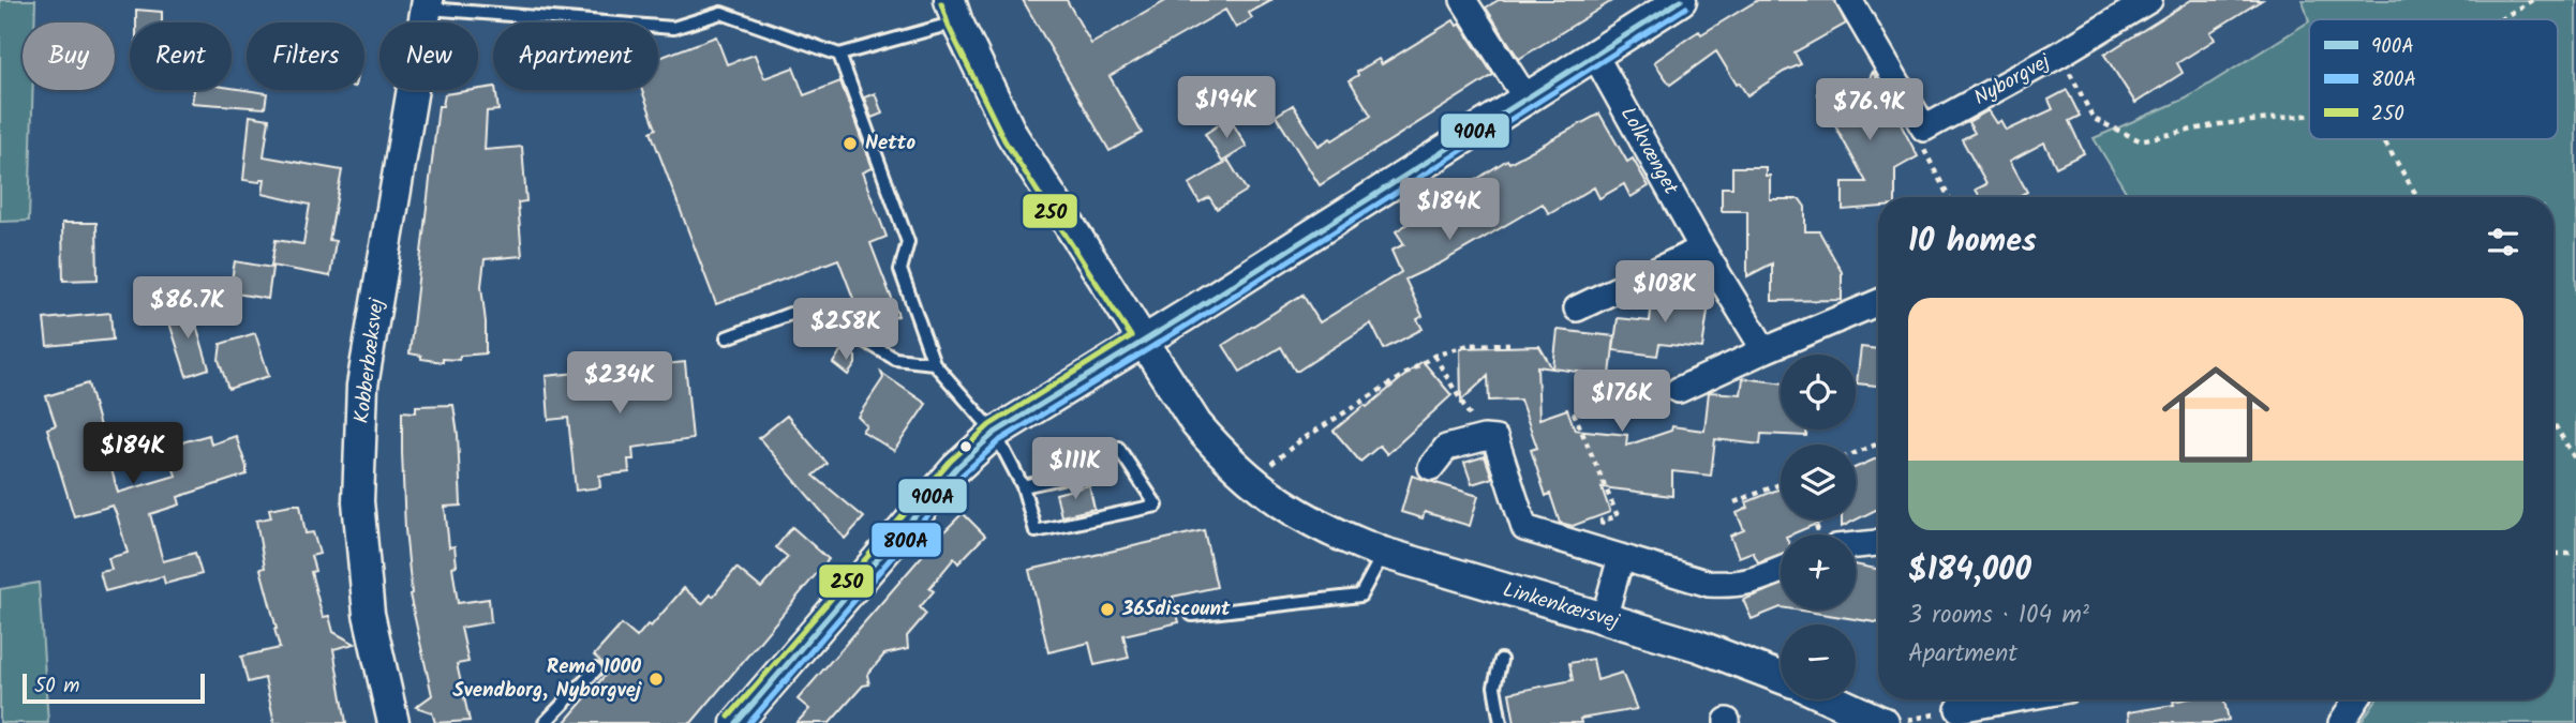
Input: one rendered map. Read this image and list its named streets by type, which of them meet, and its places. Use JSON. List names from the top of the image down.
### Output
{
  "streets": {
    "street": [
      "Nyborgvej",
      "Lolkvænget",
      "Kobberbæksvej",
      "Linkenkærsvej"
    ]
  },
  "places": ["Netto", "365discount", "Rema 1000 Svendborg, Nyborgvej"],
  "lines": ["transit line 900A", "transit line 250", "transit line 800A"],
  "legend": ["900A", "800A", "250"],
  "scale_bar": "50 m",
  "page": {
    "chip": [
      "Buy",
      "Rent",
      "Filters",
      "New",
      "Apartment"
    ],
    "price": [
      "$194K",
      "$76.9K",
      "$184K",
      "$108K",
      "$86.7K",
      "$258K",
      "$234K",
      "$176K",
      "$184K",
      "$111K"
    ],
    "heading": "10 homes",
    "list": [
      {
        "name": "$184,000",
        "note": "3 rooms · 104 m² · Apartment"
      }
    ],
    "map_buttons": ["+", "−"],
    "scale": "50 m"
  }
}
